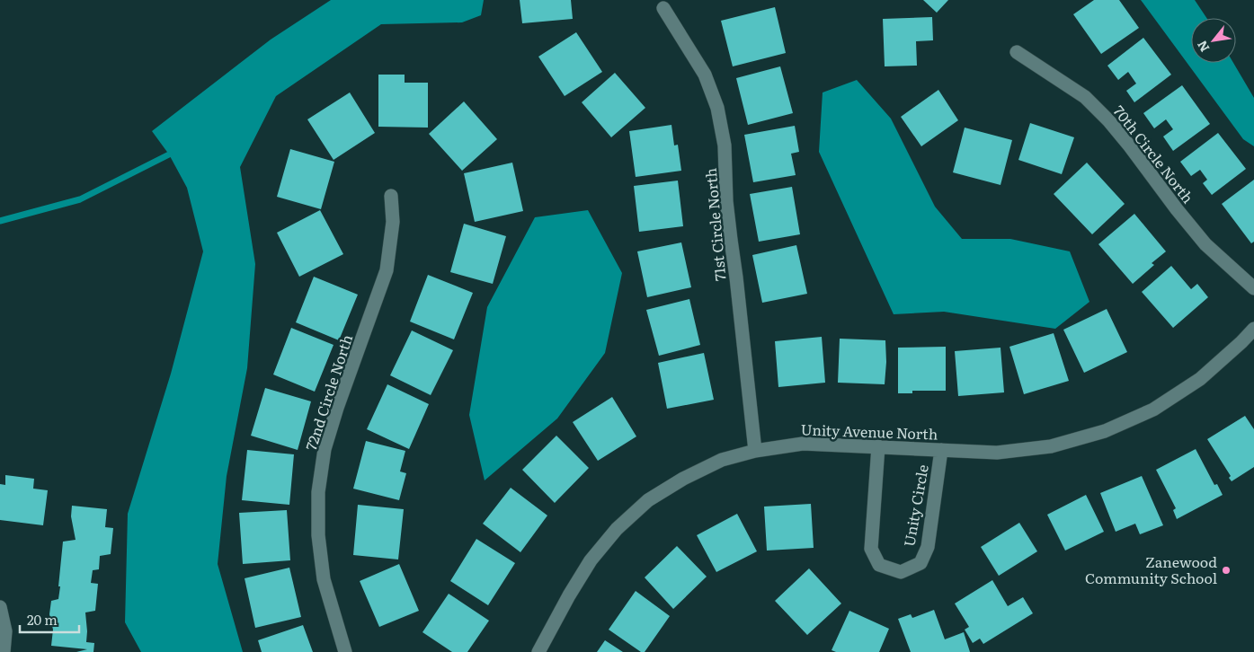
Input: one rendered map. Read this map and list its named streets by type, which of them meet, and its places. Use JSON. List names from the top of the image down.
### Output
{
  "streets": {
    "street": [
      "70th Circle North",
      "71st Circle North",
      "72nd Circle North",
      "Unity Avenue North",
      "Unity Circle"
    ]
  },
  "crossings": [
    ["71st Circle North", "Unity Avenue North"],
    ["Unity Avenue North", "Unity Circle"]
  ],
  "places": ["Zanewood Community School"],
  "scale_bar": "20 m",
  "north": "bottom left"
}
